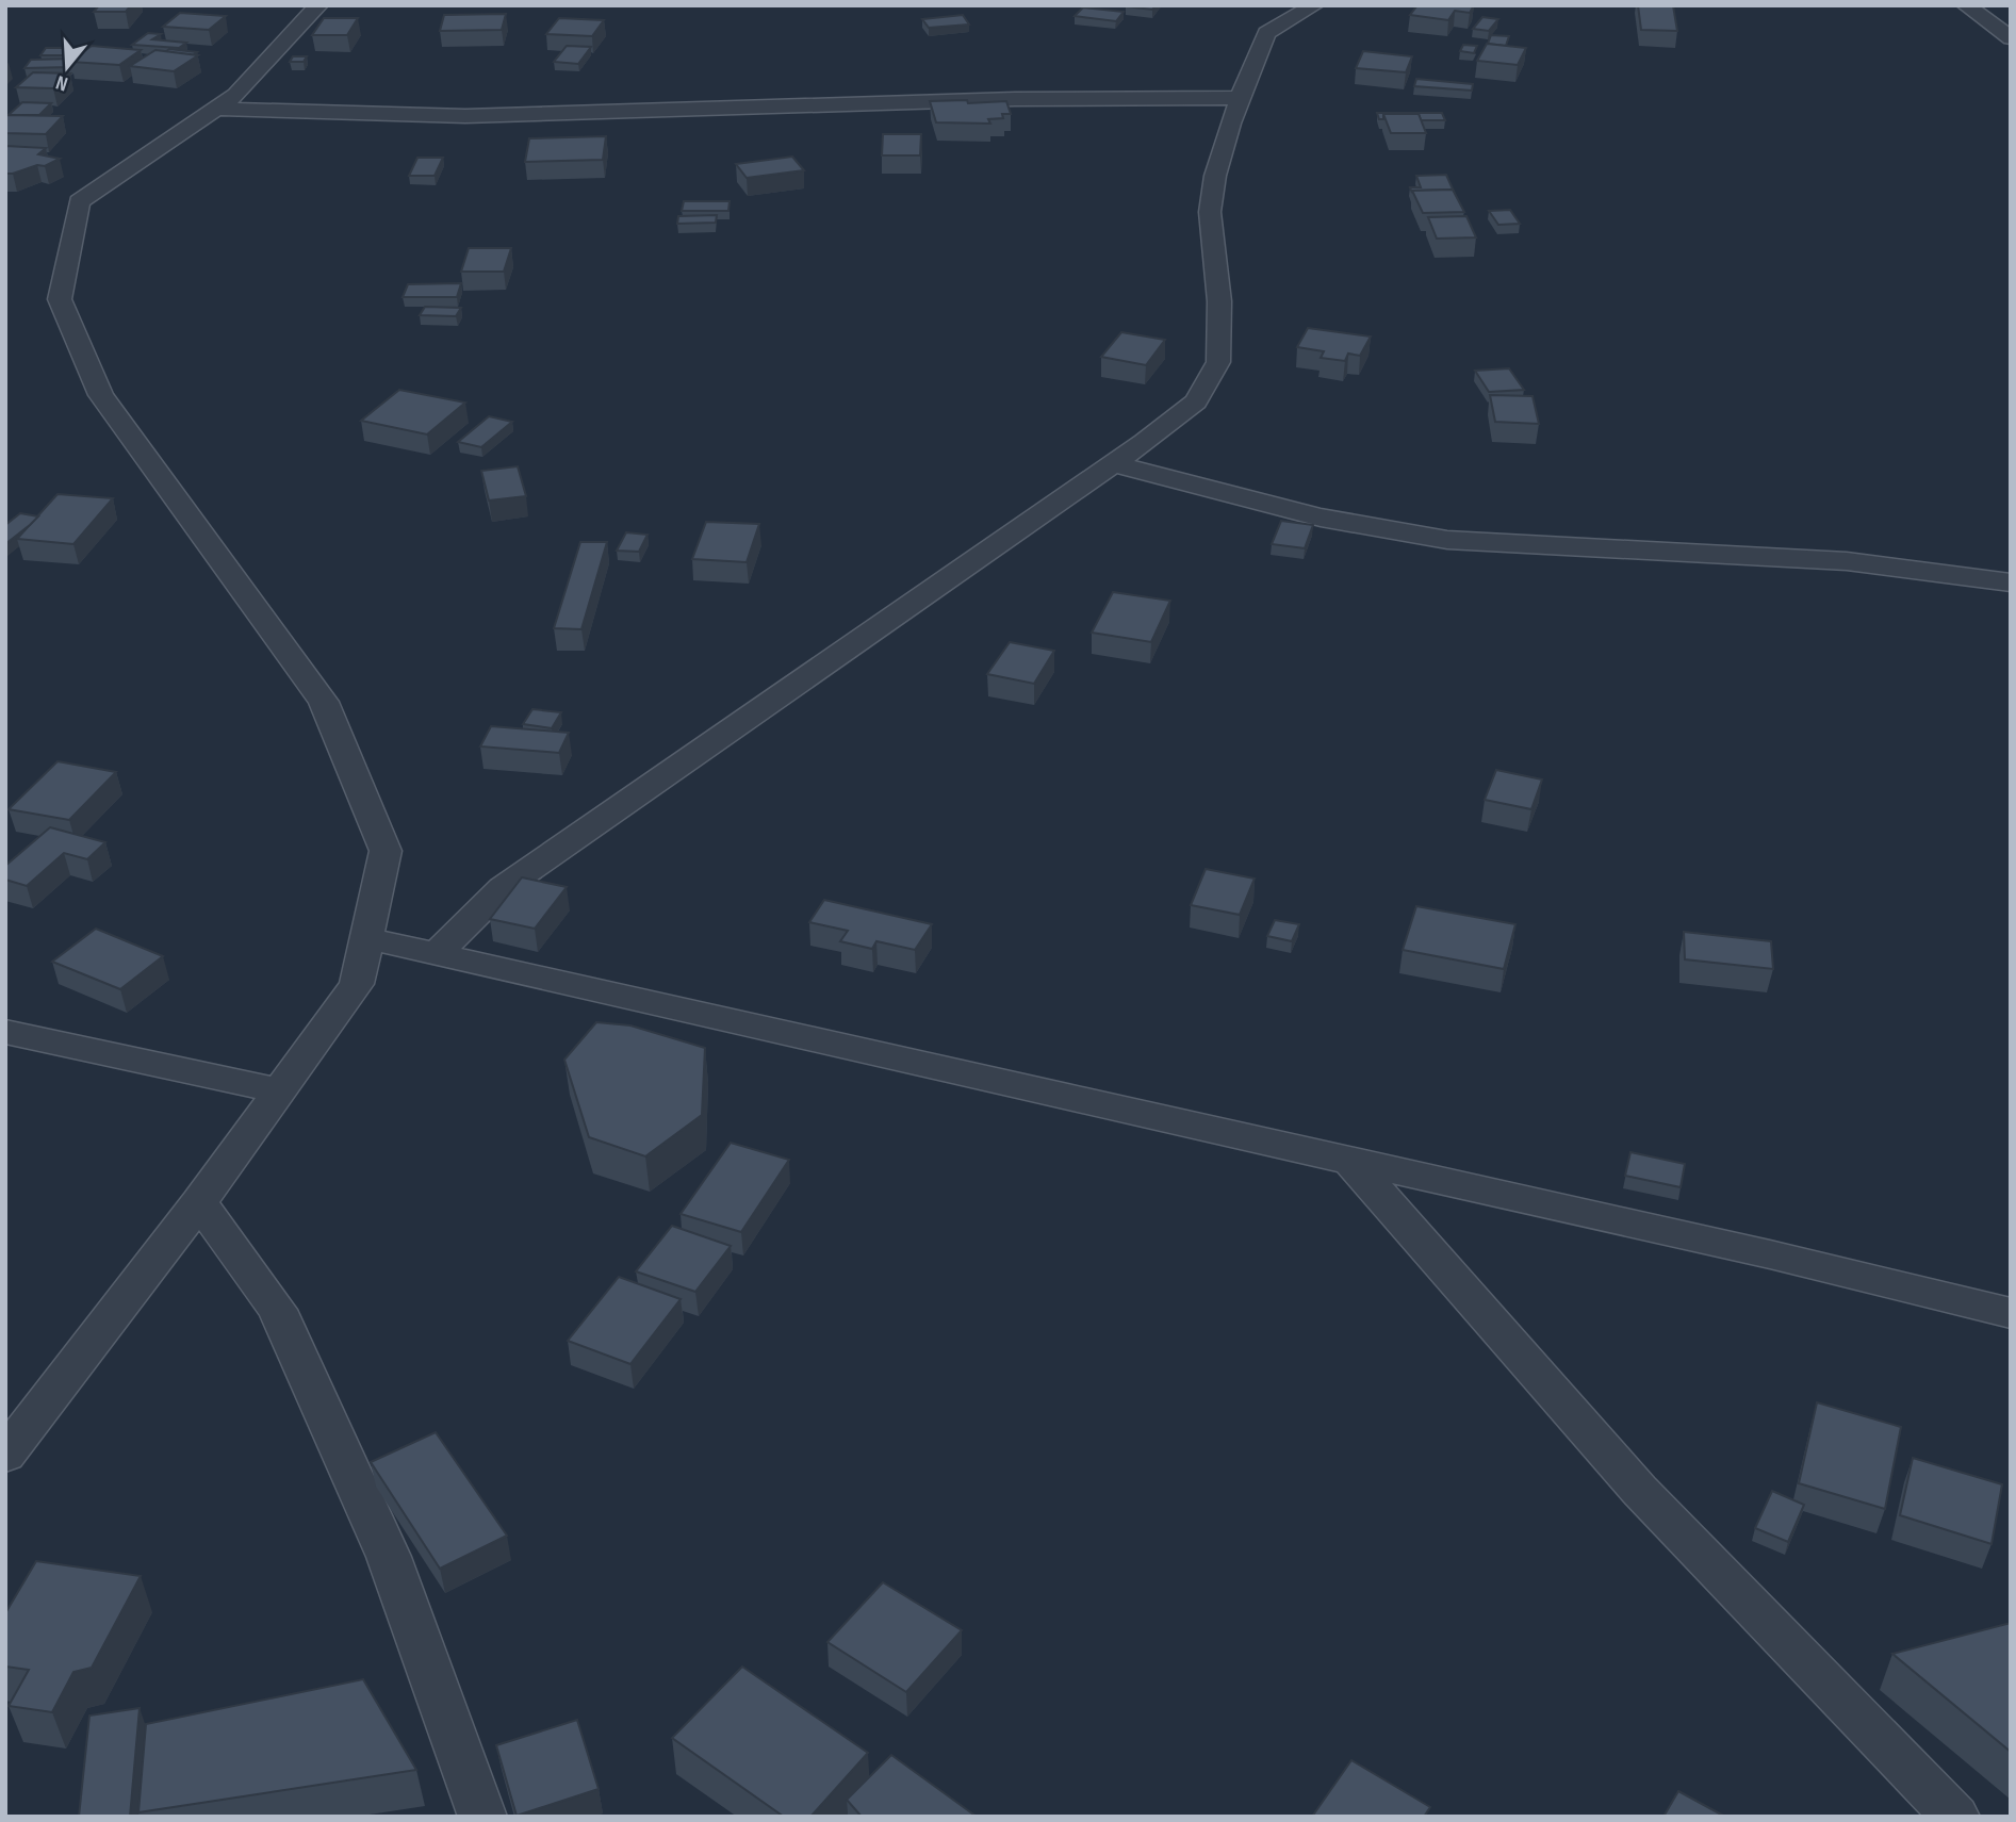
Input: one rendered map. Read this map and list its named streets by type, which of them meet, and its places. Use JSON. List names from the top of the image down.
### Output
{
  "north": "bottom"
}
